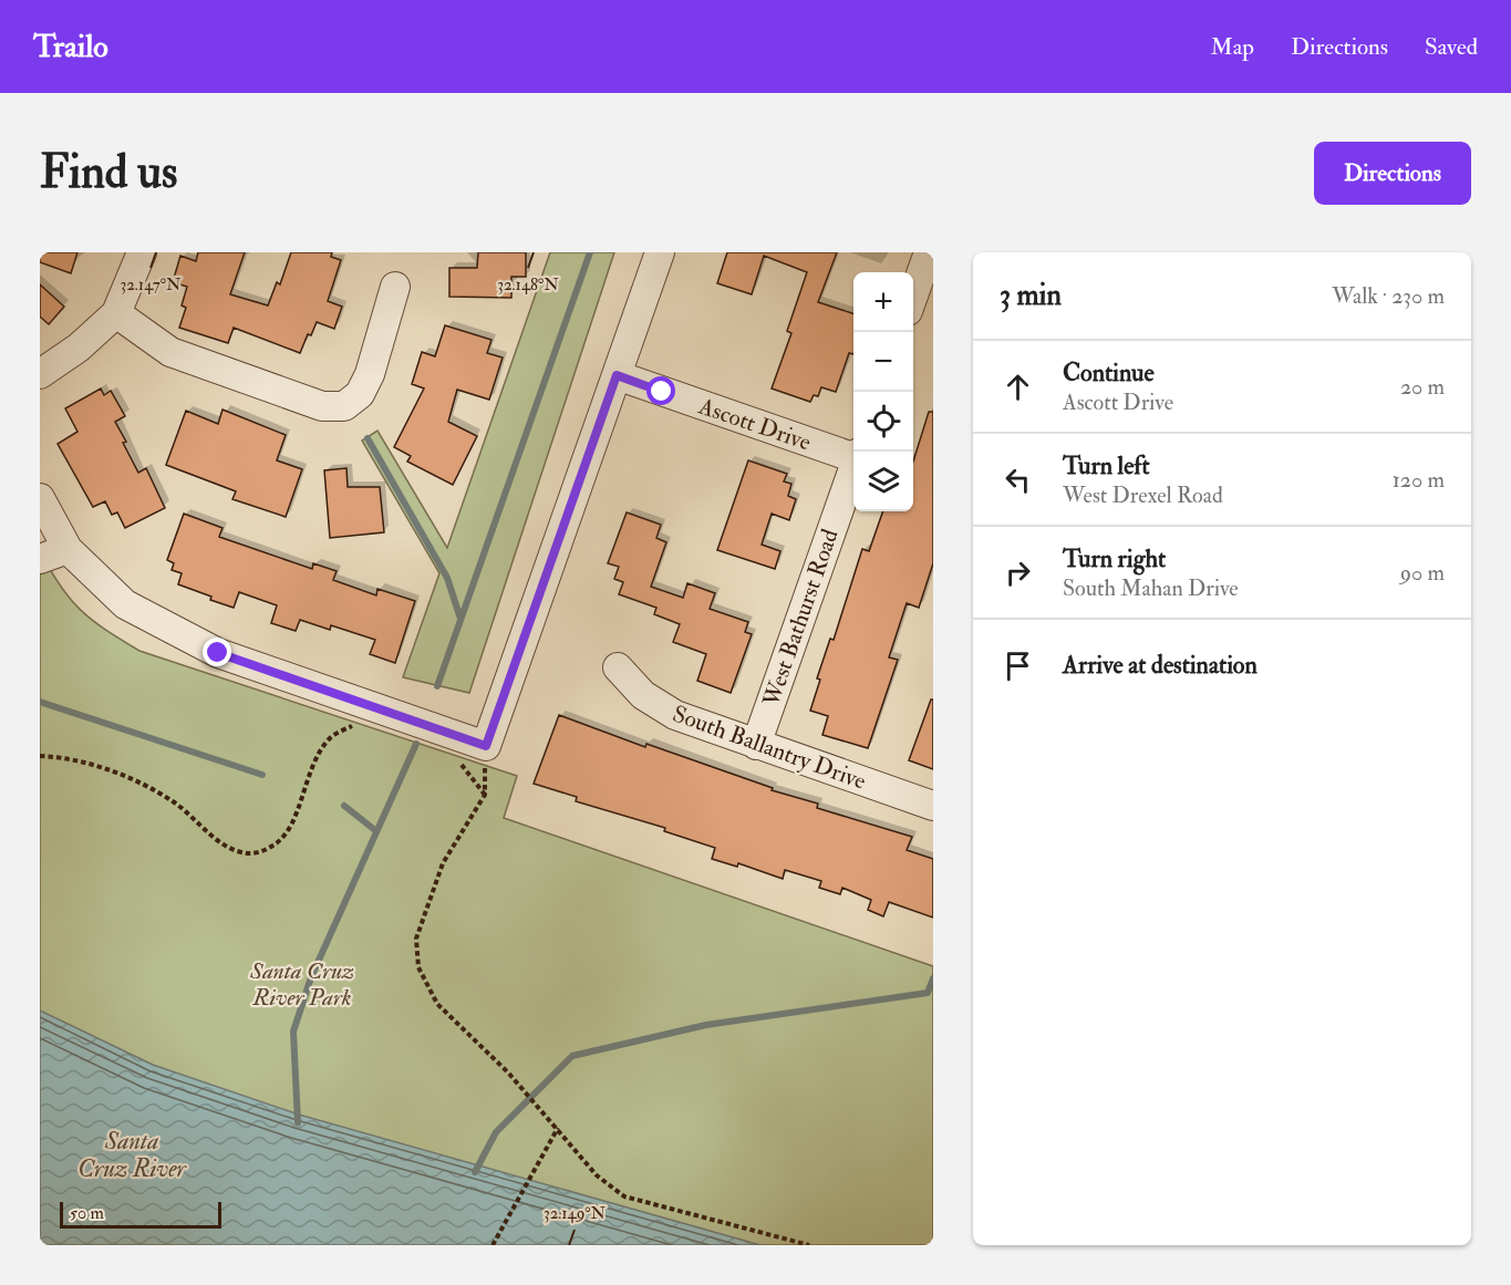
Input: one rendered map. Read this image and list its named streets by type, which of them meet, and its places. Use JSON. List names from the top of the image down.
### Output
{
  "streets": {
    "street": ["Ascott Drive", "West Bathurst Road", "South Ballantry Drive"]
  },
  "crossings": [
    ["West Bathurst Road", "South Ballantry Drive"]
  ],
  "water": ["Santa Cruz River"],
  "parks": ["Santa Cruz River Park"],
  "scale_bar": "50 m",
  "page": {
    "header": "Trailo",
    "nav": ["Map", "Directions", "Saved"],
    "buttons": "Directions",
    "title": "Find us",
    "heading": ["3 min", "Walk · 230 m"],
    "map_buttons": ["+", "−"],
    "list": [
      ["Continue", "Ascott Drive", "20 m"],
      ["Turn left", "West Drexel Road", "120 m"],
      ["Turn right", "South Mahan Drive", "90 m"],
      "Arrive at destination"
    ],
    "scale": "50 m"
  },
  "coordinates": ["32.148°N", "32.147°N", "32.149°N"]
}
